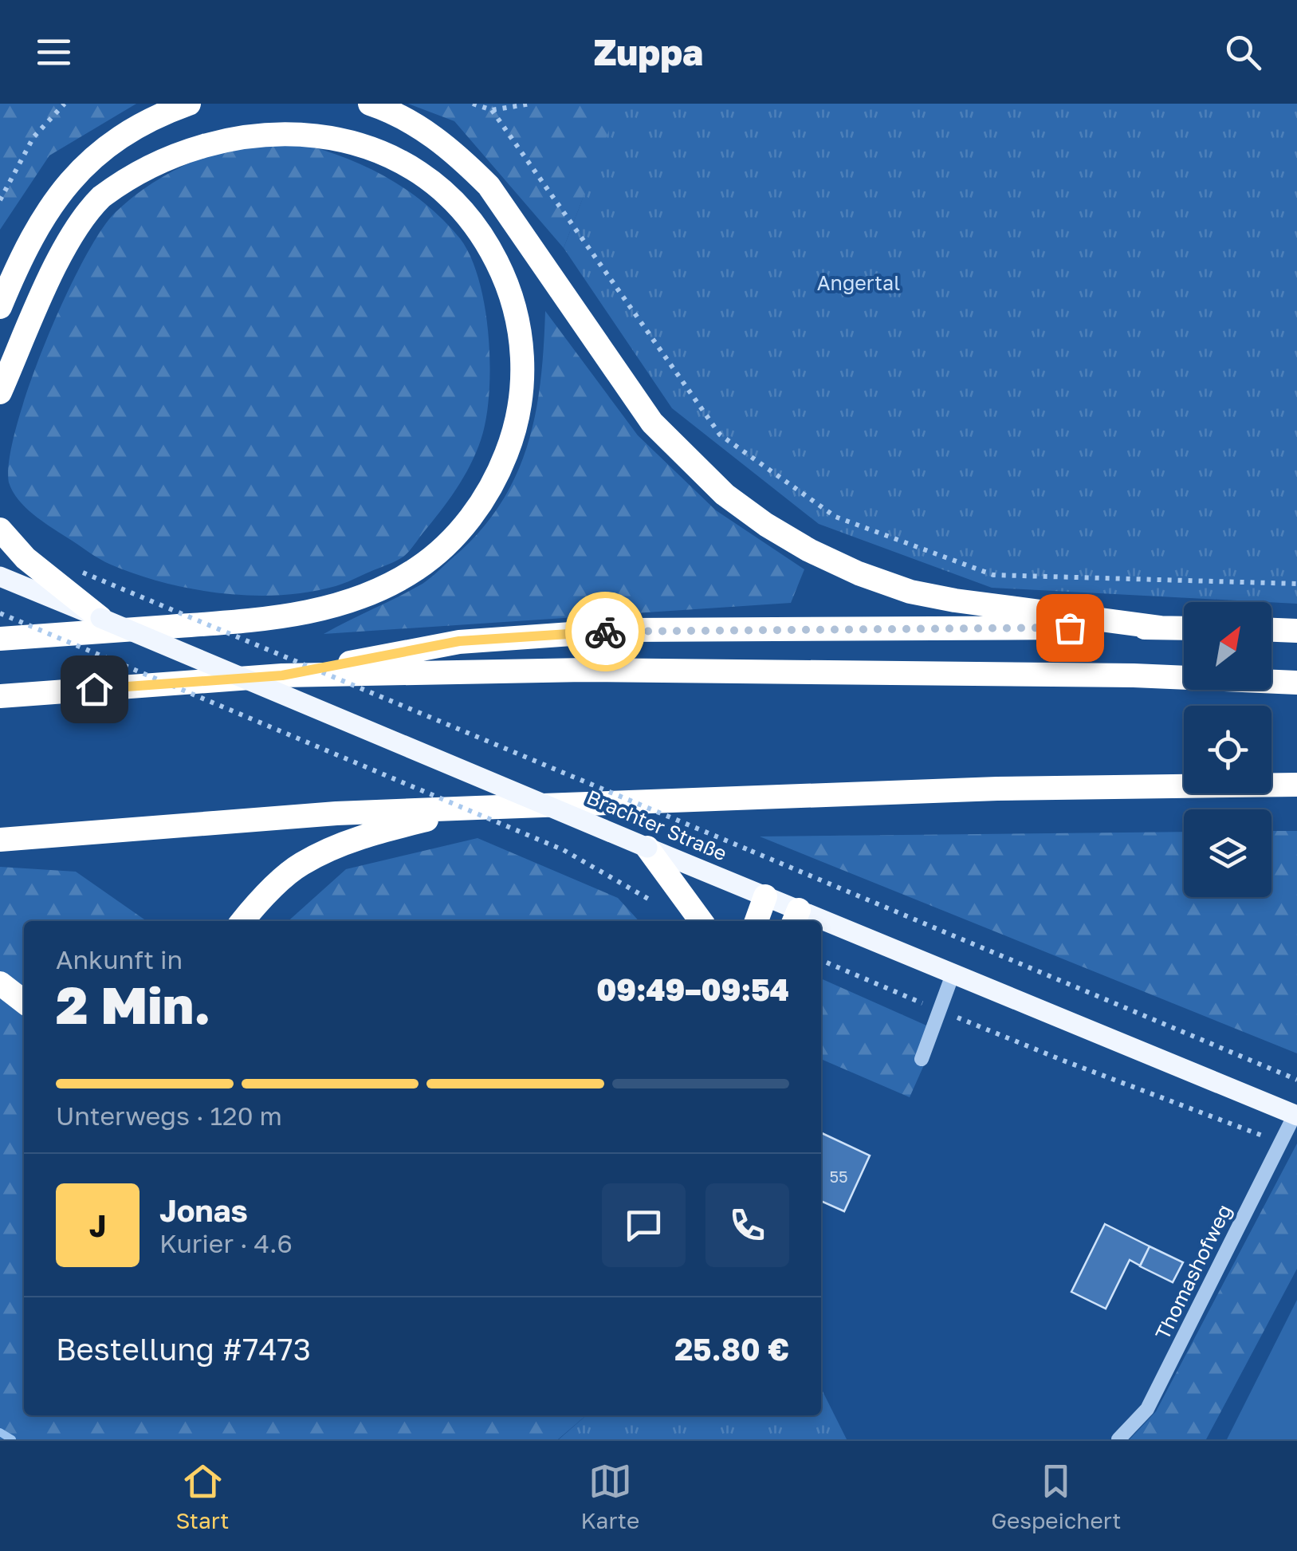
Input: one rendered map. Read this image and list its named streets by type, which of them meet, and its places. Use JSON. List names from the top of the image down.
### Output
{
  "streets": {
    "main road": ["Brachter Straße"],
    "street": ["Thomashofweg"]
  },
  "crossings": [
    ["Brachter Straße", "Thomashofweg"]
  ],
  "parks": ["Angertal"],
  "house_numbers": ["55"],
  "north": "top right",
  "page": {
    "header": "Zuppa",
    "heading": ["2 Min.", "Ankunft in", "09:49–09:54"],
    "panel": [
      "Jonas",
      "Kurier · 4.6",
      "Bestellung #7473",
      "25.80 €"
    ],
    "bar": "Unterwegs · 120 m",
    "round": "J",
    "tabs": ["Start", "Karte", "Gespeichert"]
  }
}
